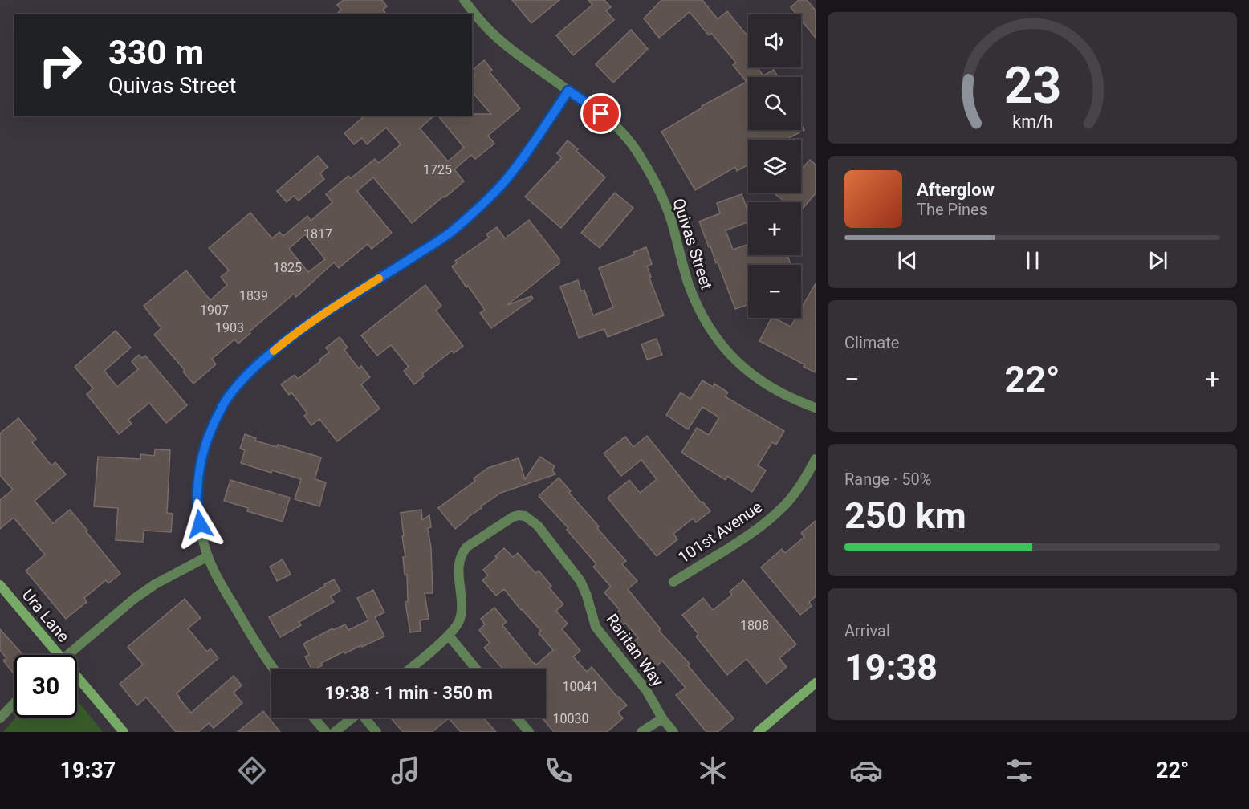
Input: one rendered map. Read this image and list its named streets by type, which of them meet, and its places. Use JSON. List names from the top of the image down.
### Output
{
  "streets": {
    "street": [
      "Quivas Street",
      "101st Avenue",
      "Ura Lane",
      "Raritan Way"
    ]
  },
  "house_numbers": [
    "1725",
    "1817",
    "1825",
    "1839",
    "1907",
    "1903",
    "1808",
    "10041",
    "10030"
  ],
  "page": {
    "map_buttons": ["+", "−"],
    "turn": ["330 m", "Quivas Street"],
    "song": ["Afterglow", "The Pines"],
    "tile": [
      "Climate",
      ["Range · 50%", "250 km"],
      ["Arrival", "19:38"]
    ],
    "heat": ["−", "22°", "+"],
    "limit": "30",
    "trip": "19:38 · 1 min · 350 m",
    "tabs": ["19:37", "22°"],
    "gauge": ["23", "km/h"]
  }
}
